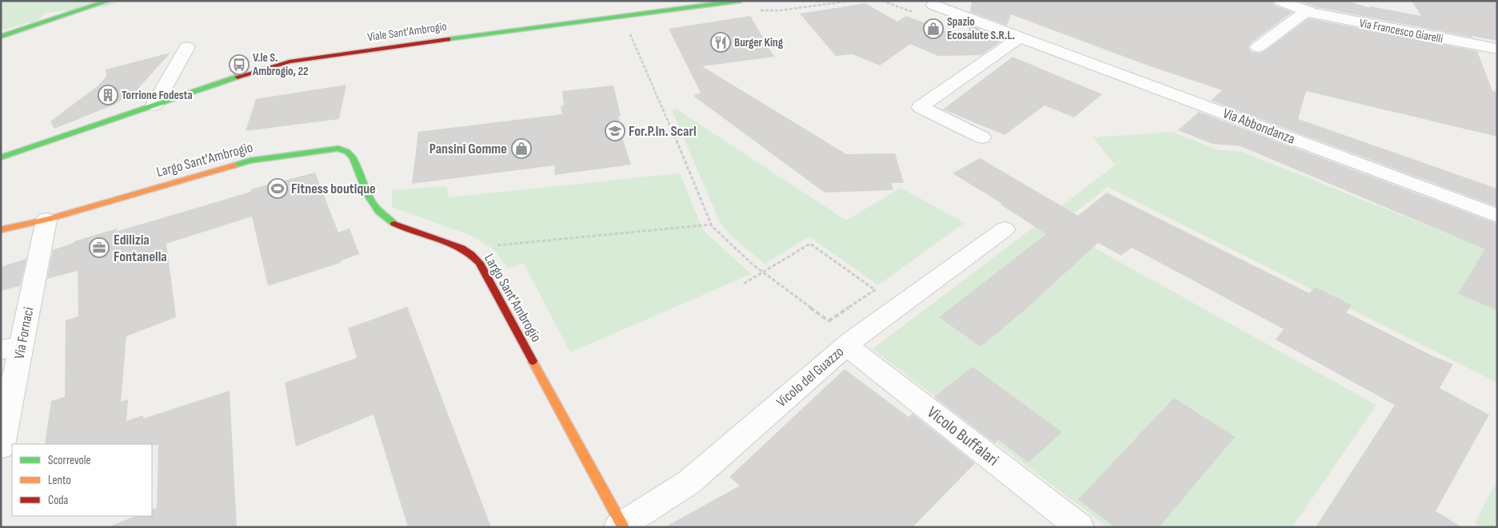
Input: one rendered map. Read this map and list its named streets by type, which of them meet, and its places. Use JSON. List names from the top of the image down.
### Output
{
  "streets": {
    "main road": ["Viale Sant'Ambrogio", "Largo Sant'Ambrogio"],
    "street": [
      "Via Francesco Giarelli",
      "Via Abbondanza",
      "Via Fornaci",
      "Vicolo del Guazzo",
      "Vicolo Buffalari"
    ]
  },
  "crossings": [
    ["Largo Sant'Ambrogio", "Via Fornaci"],
    ["Largo Sant'Ambrogio", "Vicolo del Guazzo"],
    ["Vicolo del Guazzo", "Vicolo Buffalari"]
  ],
  "places": {
    "shop": ["Spazio Ecosalute S.R.L.", "Pansini Gomme"],
    "restaurant": ["Burger King"],
    "bus stop": ["V.le S. Ambrogio, 22"],
    "building": ["Torrione Fodesta"],
    "school or university": ["For.P.In. Scarl"],
    "sports": ["Fitness boutique"],
    "office": ["Edilizia Fontanella"]
  },
  "legend": ["Scorrevole", "Lento", "Coda"]
}
